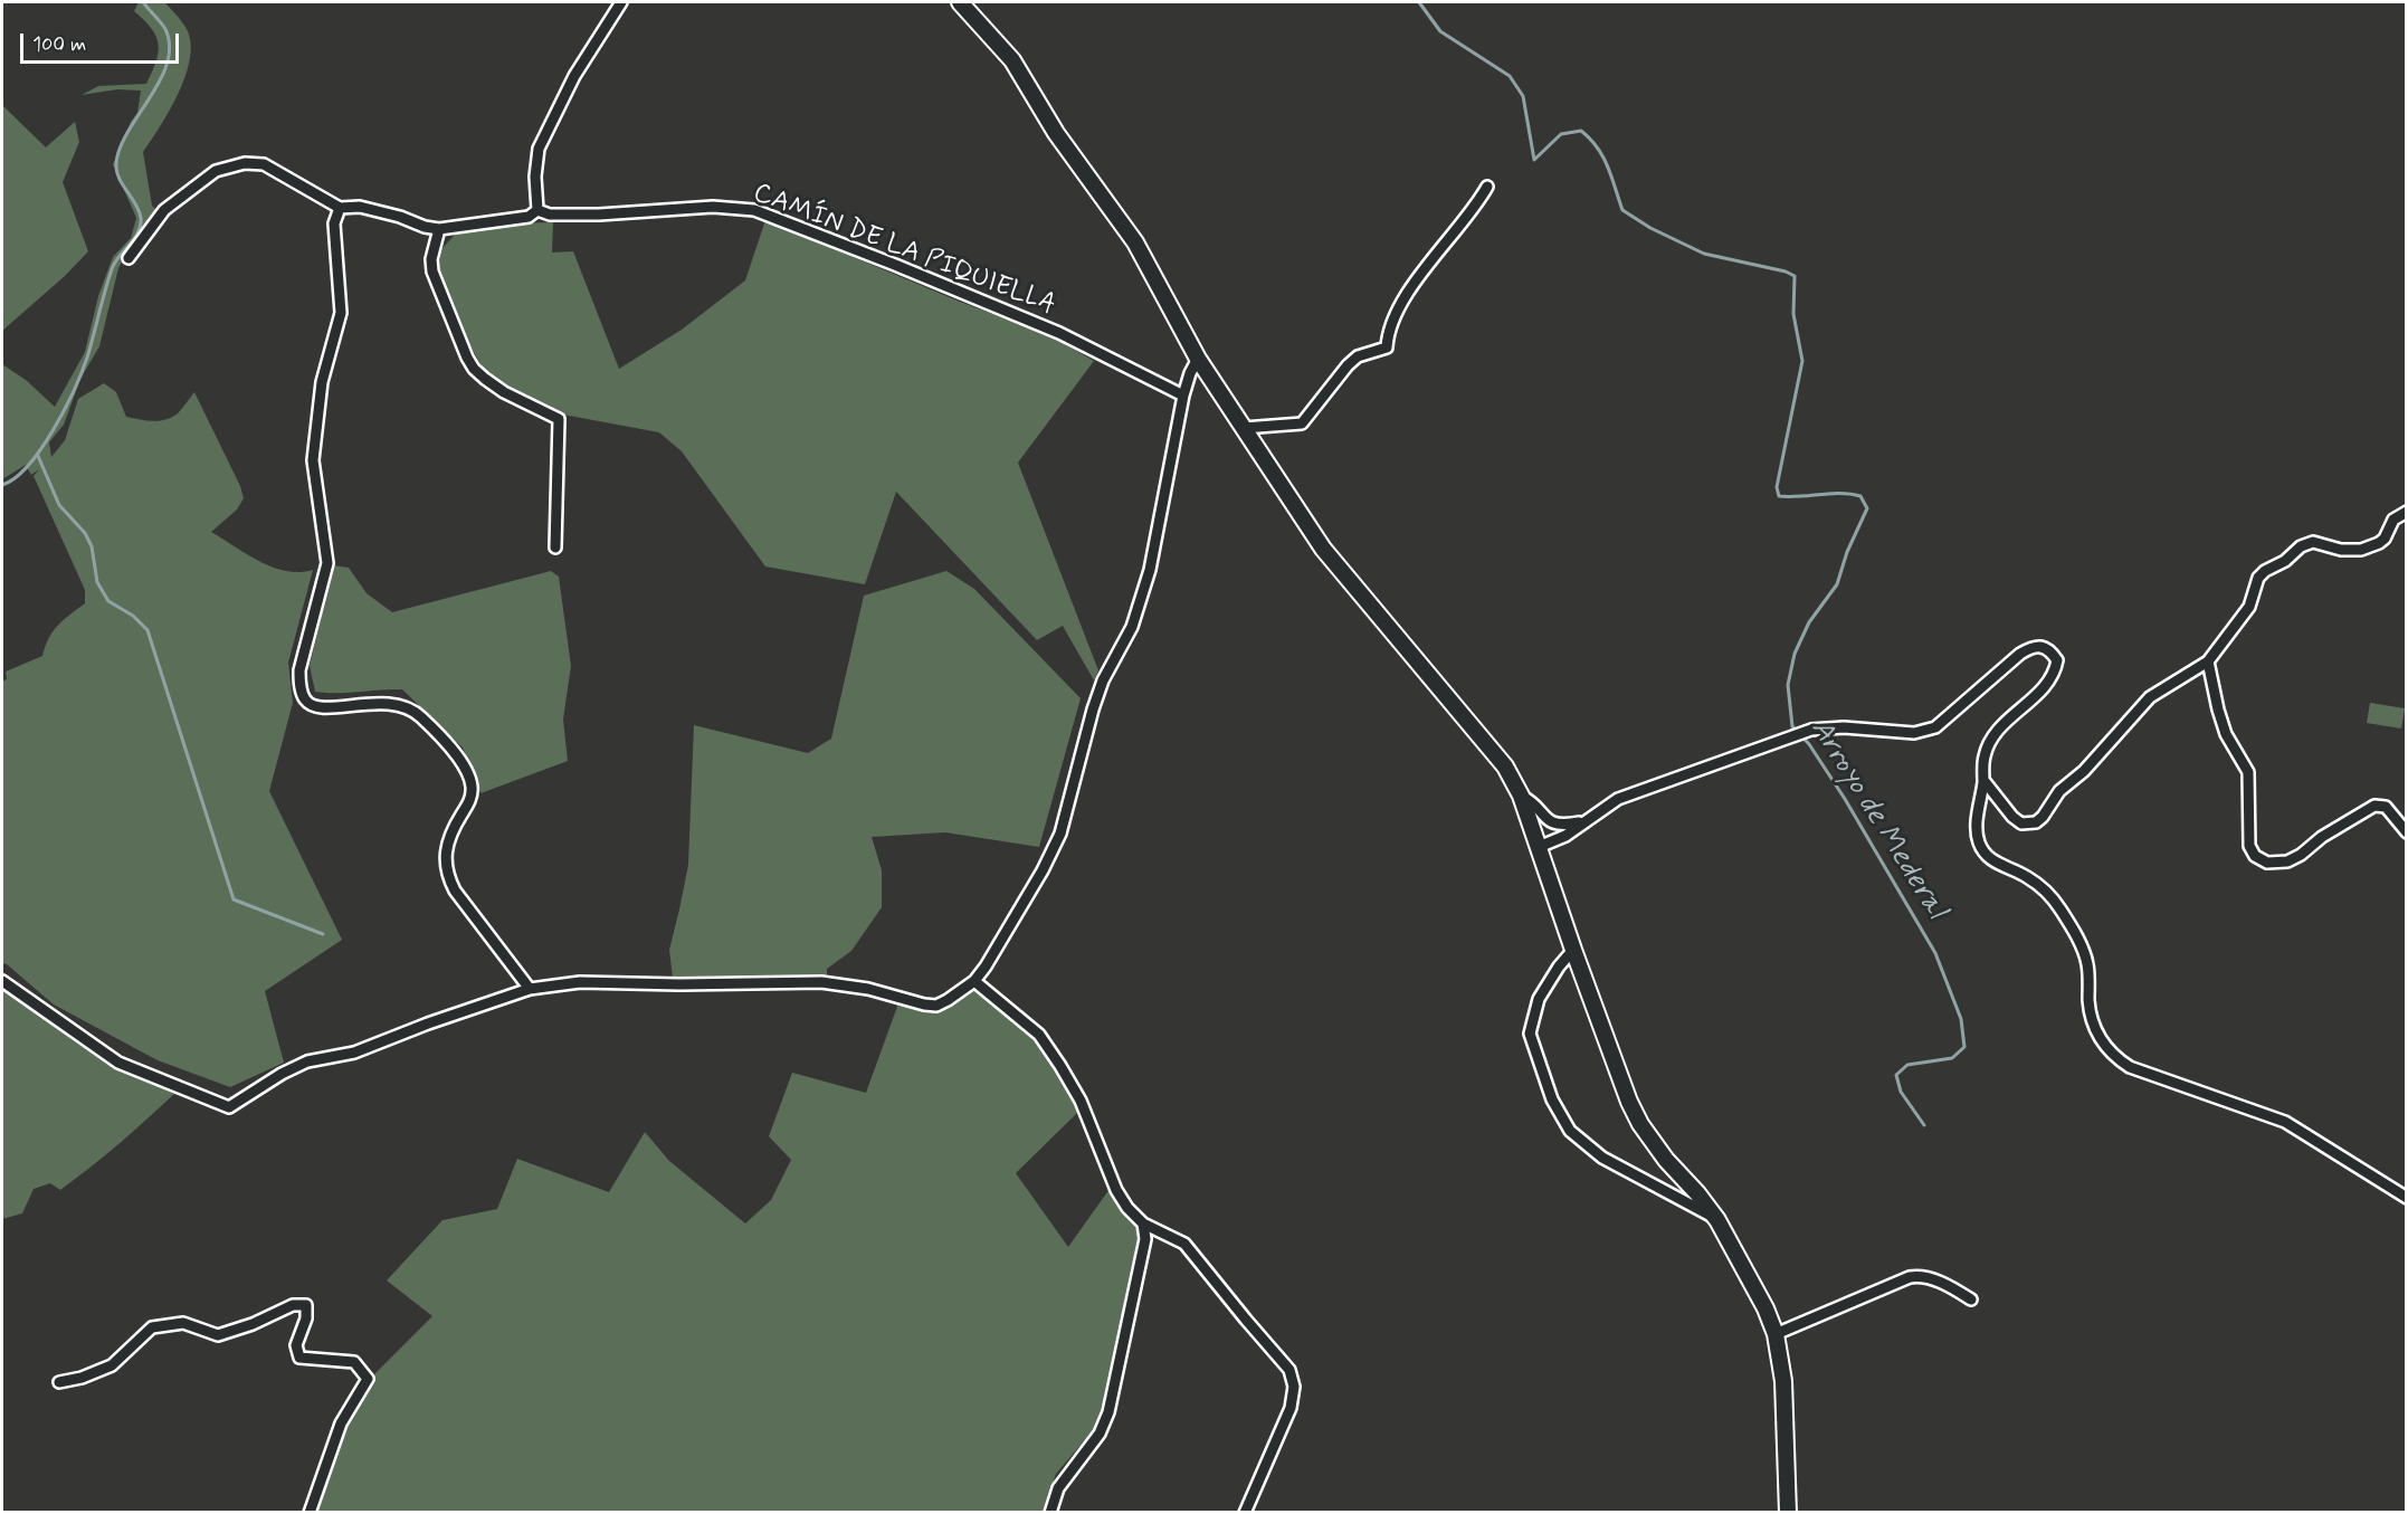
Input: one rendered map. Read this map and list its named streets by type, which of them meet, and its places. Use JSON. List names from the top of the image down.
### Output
{
  "streets": {
    "street": ["CAMÍN DE LA PIQUIELLA"]
  },
  "water": ["Arroyo de Mederal"],
  "scale_bar": "100 m"
}
